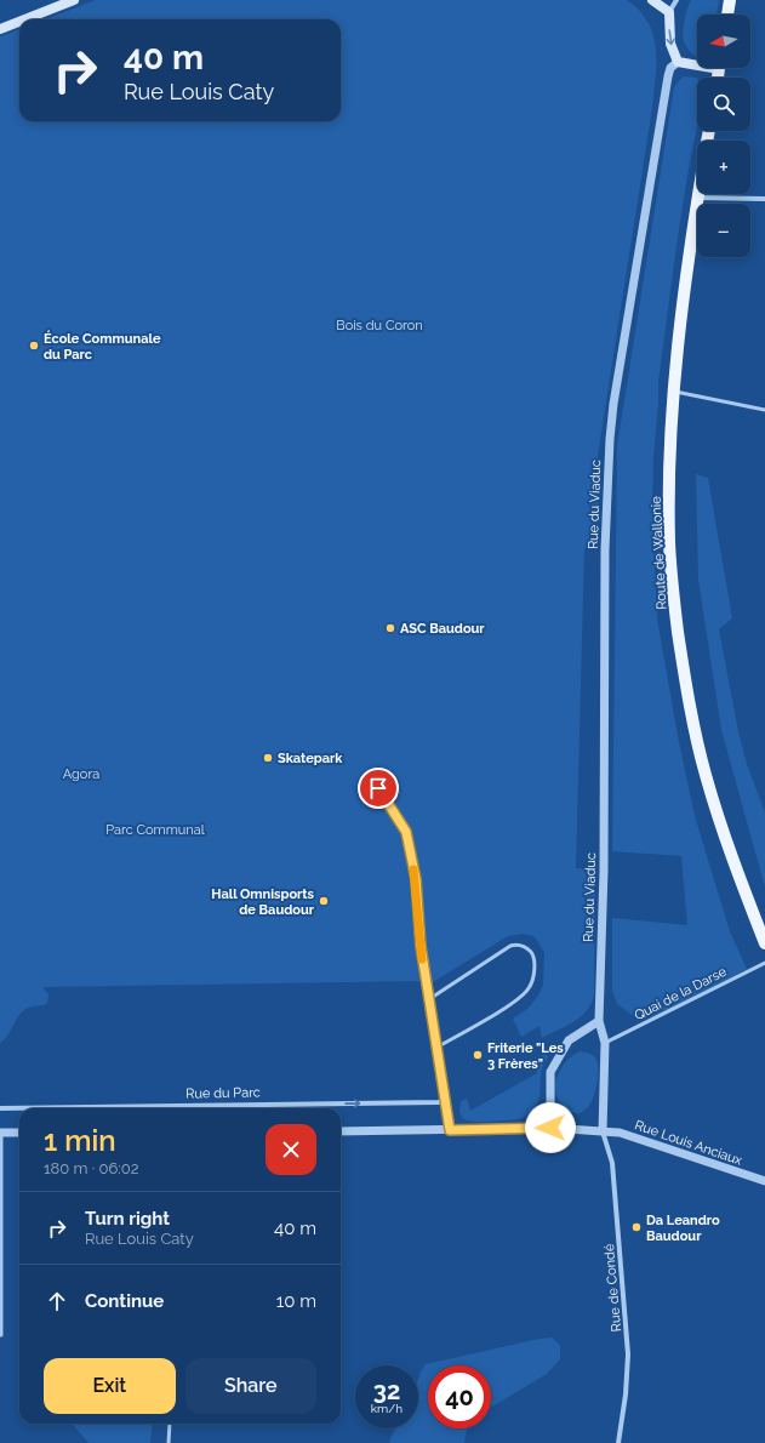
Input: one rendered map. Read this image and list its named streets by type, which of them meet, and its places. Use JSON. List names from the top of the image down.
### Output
{
  "streets": {
    "main road": ["Route de Wallonie"],
    "street": [
      "Rue du Viaduc",
      "Rue du Parc",
      "Rue Louis Anciaux",
      "Rue de Condé"
    ],
    "lane": ["Quai de la Darse"]
  },
  "crossings": [
    ["Rue du Viaduc", "Quai de la Darse"],
    ["Rue du Viaduc", "Rue Louis Anciaux"],
    ["Rue du Viaduc", "Rue de Condé"],
    ["Rue Louis Anciaux", "Rue de Condé"]
  ],
  "parks": ["Bois du Coron", "Agora", "Parc Communal"],
  "places": [
    "École Communale du Parc",
    "ASC Baudour",
    "Skatepark",
    "Hall Omnisports de Baudour",
    "Friterie \"Les 3 Frères\"",
    "Da Leandro Baudour"
  ],
  "north": "left",
  "page": {
    "map_buttons": ["+", "−"],
    "turn": ["40 m", "Rue Louis Caty"],
    "heading": ["1 min", "180 m · 06:02"],
    "list": [
      {
        "name": "Turn right",
        "note": "Rue Louis Caty",
        "value": "40 m"
      },
      {
        "name": "Continue",
        "value": "10 m"
      }
    ],
    "buttons": ["Exit", "Share"],
    "speed": "32 km/h",
    "limit": "40"
  }
}
